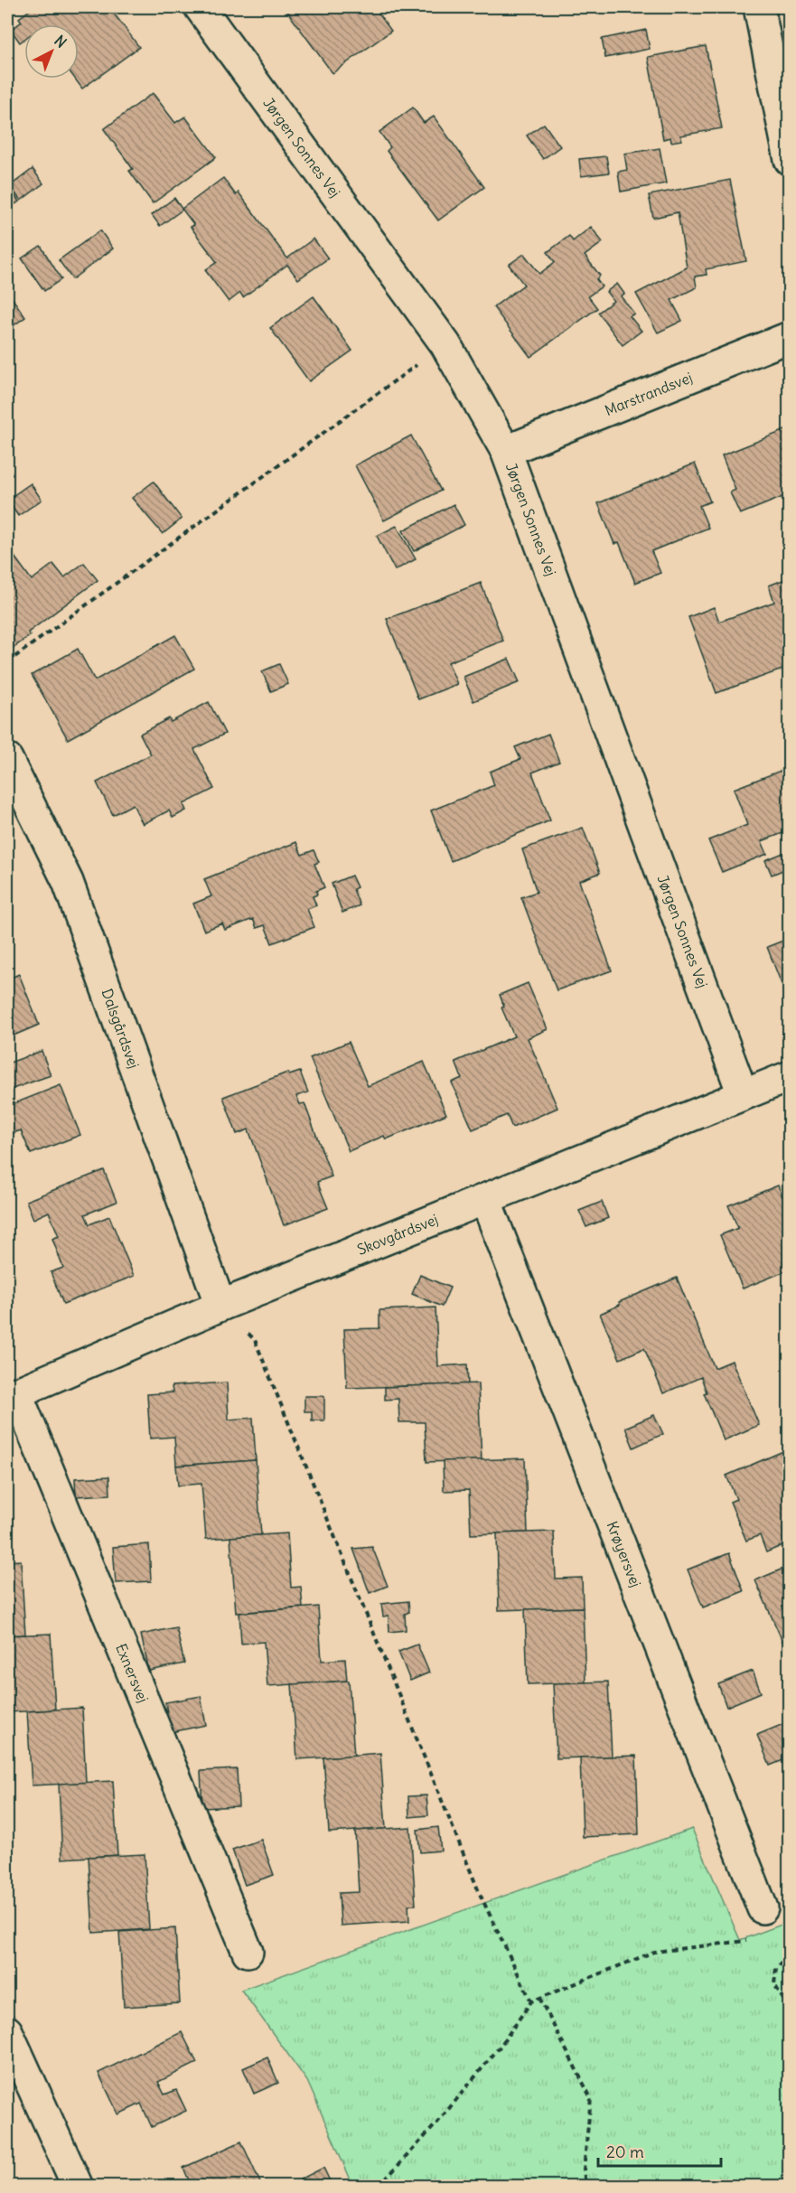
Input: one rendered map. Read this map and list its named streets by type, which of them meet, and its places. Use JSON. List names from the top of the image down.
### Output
{
  "streets": {
    "street": [
      "Jørgen Sonnes Vej",
      "Marstrandsvej",
      "Dalsgårdsvej",
      "Skovgårdsvej",
      "Krøyersvej",
      "Exnersvej"
    ]
  },
  "crossings": [
    ["Jørgen Sonnes Vej", "Marstrandsvej"],
    ["Jørgen Sonnes Vej", "Skovgårdsvej"],
    ["Dalsgårdsvej", "Skovgårdsvej"],
    ["Skovgårdsvej", "Krøyersvej"],
    ["Skovgårdsvej", "Exnersvej"]
  ],
  "scale_bar": "20 m",
  "north": "top right"
}
